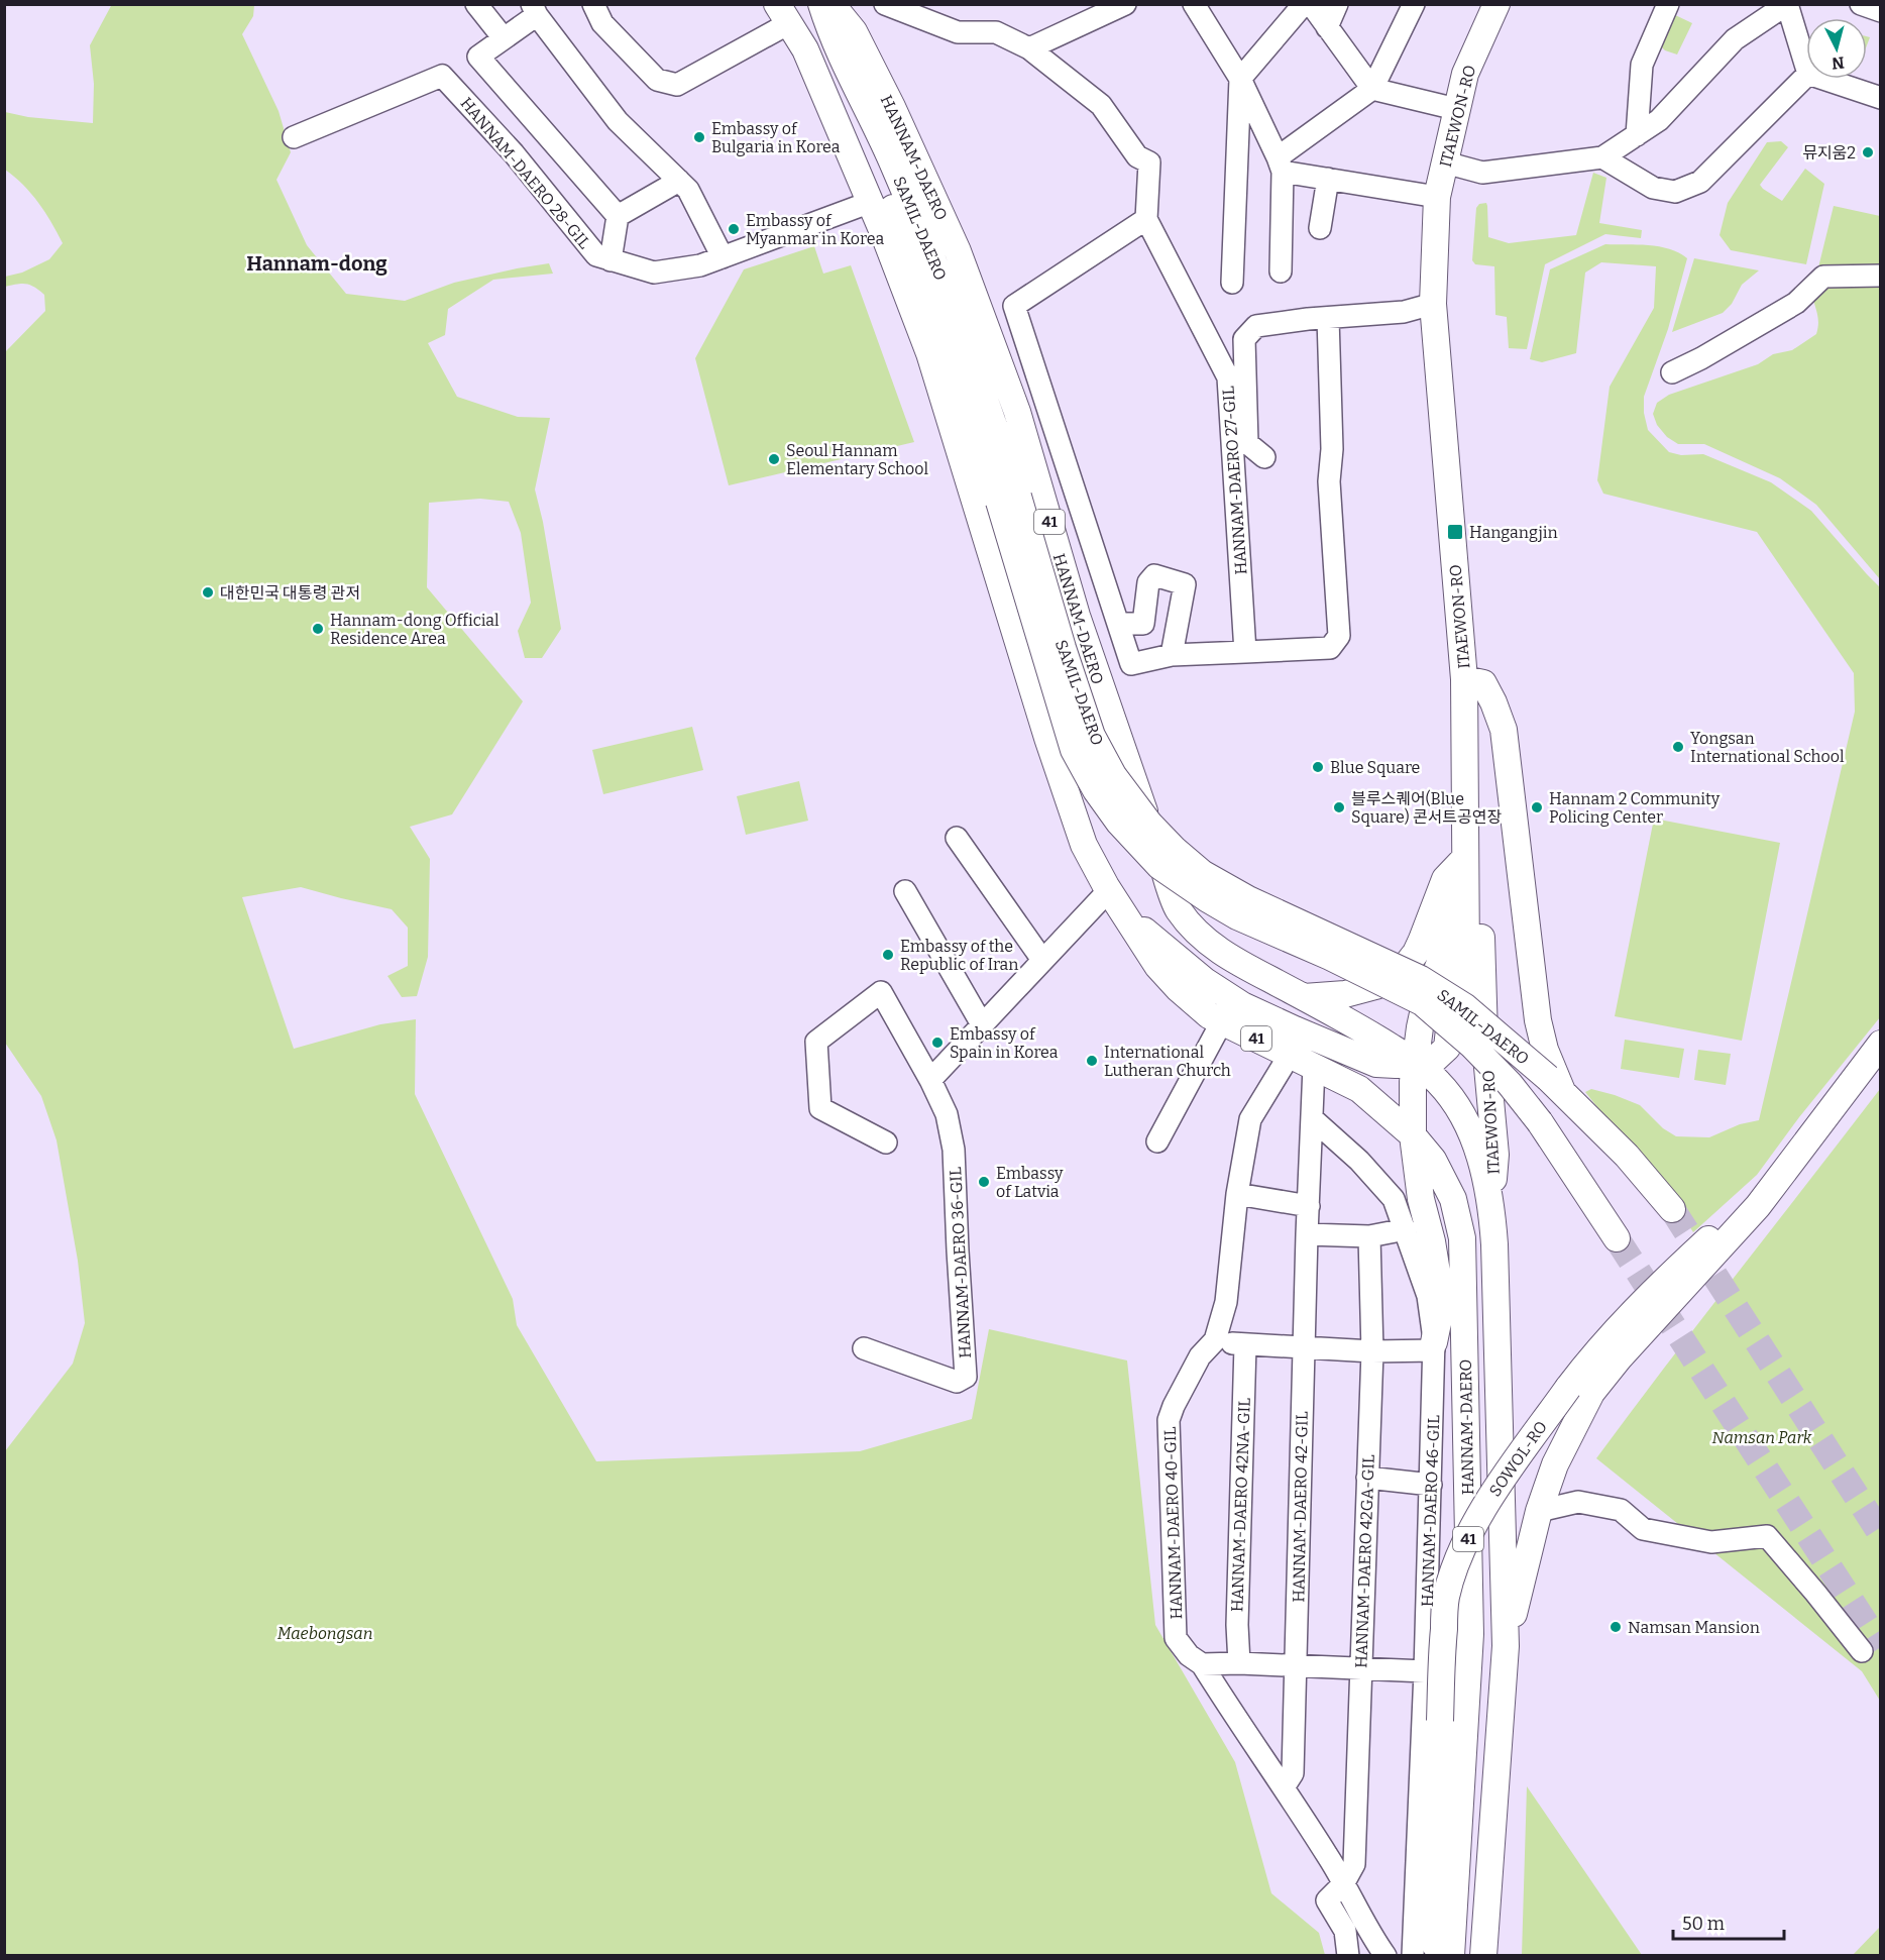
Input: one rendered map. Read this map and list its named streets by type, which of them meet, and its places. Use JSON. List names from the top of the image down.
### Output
{
  "streets": {
    "main road": [
      "ITAEWON-RO",
      "HANNAM-DAERO",
      "SAMIL-DAERO",
      "41",
      "SOWOL-RO"
    ],
    "street": [
      "HANNAM-DAERO 28-GIL",
      "HANNAM-DAERO 27-GIL",
      "HANNAM-DAERO 36-GIL",
      "HANNAM-DAERO 42NA-GIL",
      "HANNAM-DAERO 42-GIL",
      "HANNAM-DAERO 46-GIL",
      "HANNAM-DAERO 40-GIL",
      "HANNAM-DAERO 42GA-GIL"
    ]
  },
  "crossings": [
    ["ITAEWON-RO", "HANNAM-DAERO"],
    ["HANNAM-DAERO", "HANNAM-DAERO 28-GIL"],
    ["HANNAM-DAERO", "SAMIL-DAERO"],
    ["HANNAM-DAERO", "SOWOL-RO"],
    ["HANNAM-DAERO", "HANNAM-DAERO 42-GIL"],
    ["HANNAM-DAERO", "HANNAM-DAERO 40-GIL"],
    ["HANNAM-DAERO 42-GIL", "HANNAM-DAERO 46-GIL"],
    ["HANNAM-DAERO 42-GIL", "HANNAM-DAERO 40-GIL"],
    ["HANNAM-DAERO 40-GIL", "HANNAM-DAERO 42GA-GIL"]
  ],
  "districts": ["Hannam-dong"],
  "parks": ["Namsan Park", "Maebongsan"],
  "places": {
    "other": [
      "Embassy of Bulgaria in Korea",
      "뮤지움2",
      "Embassy of Myanmar in Korea",
      "Seoul Hannam Elementary School",
      "대한민국 대통령 관저",
      "Hannam-dong Official Residence Area",
      "Yongsan International School",
      "Blue Square",
      "블루스퀘어(Blue Square) 콘서트공연장",
      "Hannam 2 Community Policing Center",
      "Embassy of the Republic of Iran",
      "Embassy of Spain in Korea",
      "International Lutheran Church",
      "Embassy of Latvia",
      "Namsan Mansion"
    ],
    "transit": ["Hangangjin"]
  },
  "scale_bar": "50 m",
  "north": "bottom"
}
